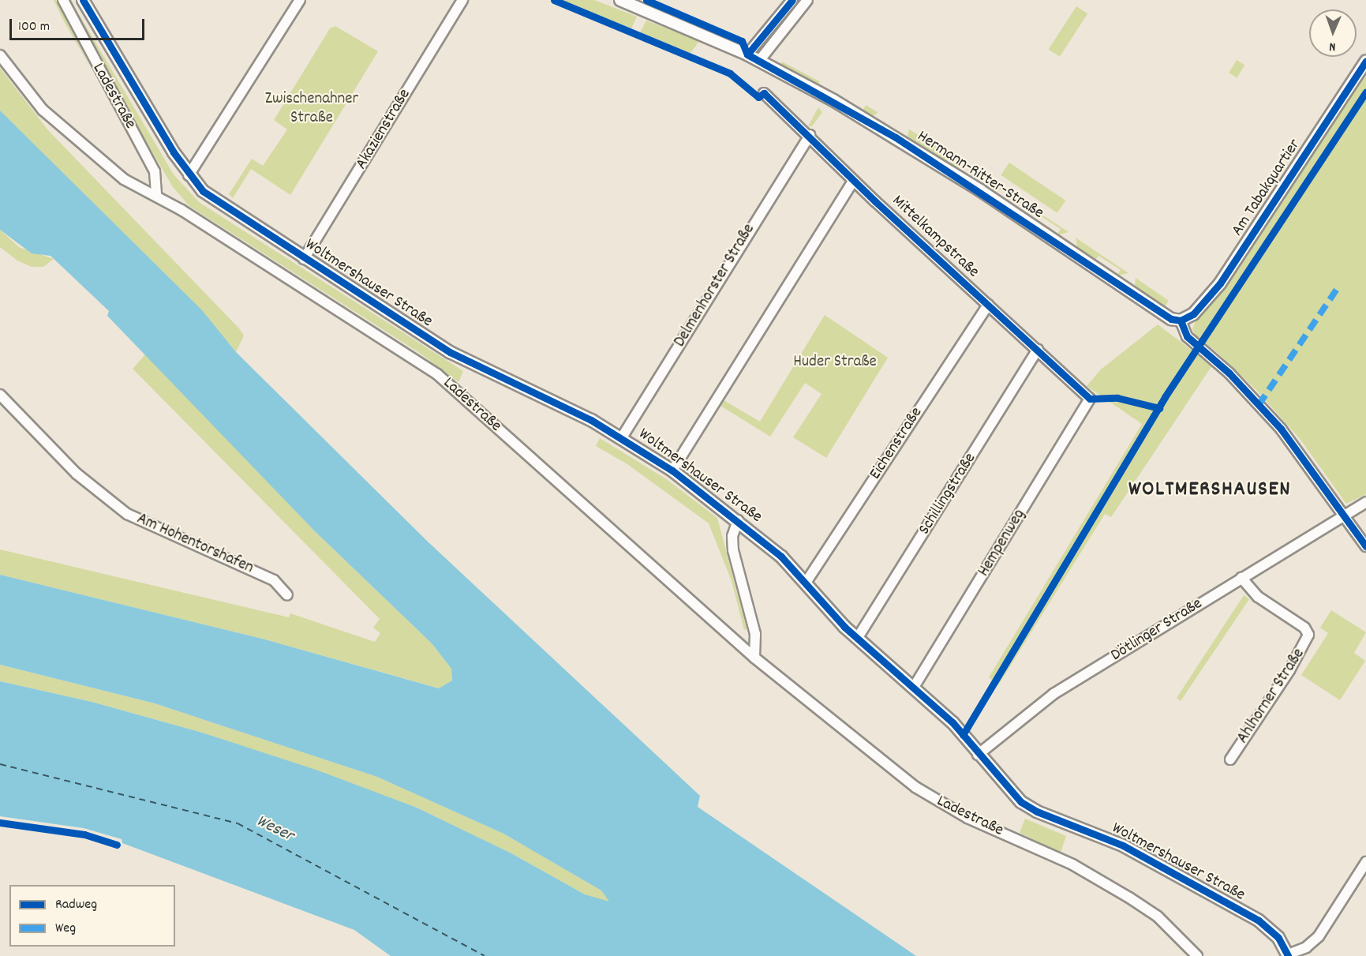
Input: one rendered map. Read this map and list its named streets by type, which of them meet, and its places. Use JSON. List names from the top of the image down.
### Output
{
  "streets": {
    "street": [
      "Ladestraße",
      "Akazienstraße",
      "Hermann-Ritter-Straße",
      "Am Tabakquartier",
      "Mittelkampstraße",
      "Woltmershauser Straße",
      "Delmenhorster Straße",
      "Eichenstraße",
      "Schillingstraße",
      "Hempenweg",
      "Am Hohentorshafen",
      "Dötlinger Straße",
      "Ahlhorner Straße"
    ]
  },
  "crossings": [
    ["Akazienstraße", "Woltmershauser Straße"],
    ["Hermann-Ritter-Straße", "Am Tabakquartier"],
    ["Mittelkampstraße", "Delmenhorster Straße"],
    ["Mittelkampstraße", "Eichenstraße"],
    ["Mittelkampstraße", "Schillingstraße"],
    ["Mittelkampstraße", "Hempenweg"],
    ["Woltmershauser Straße", "Delmenhorster Straße"],
    ["Woltmershauser Straße", "Eichenstraße"],
    ["Woltmershauser Straße", "Schillingstraße"],
    ["Woltmershauser Straße", "Hempenweg"],
    ["Woltmershauser Straße", "Dötlinger Straße"],
    ["Dötlinger Straße", "Ahlhorner Straße"]
  ],
  "districts": ["WOLTMERSHAUSEN"],
  "water": ["Weser"],
  "parks": ["Zwischenahner Straße", "Huder Straße"],
  "legend": ["Radweg", "Weg"],
  "scale_bar": "100 m",
  "north": "bottom"
}
